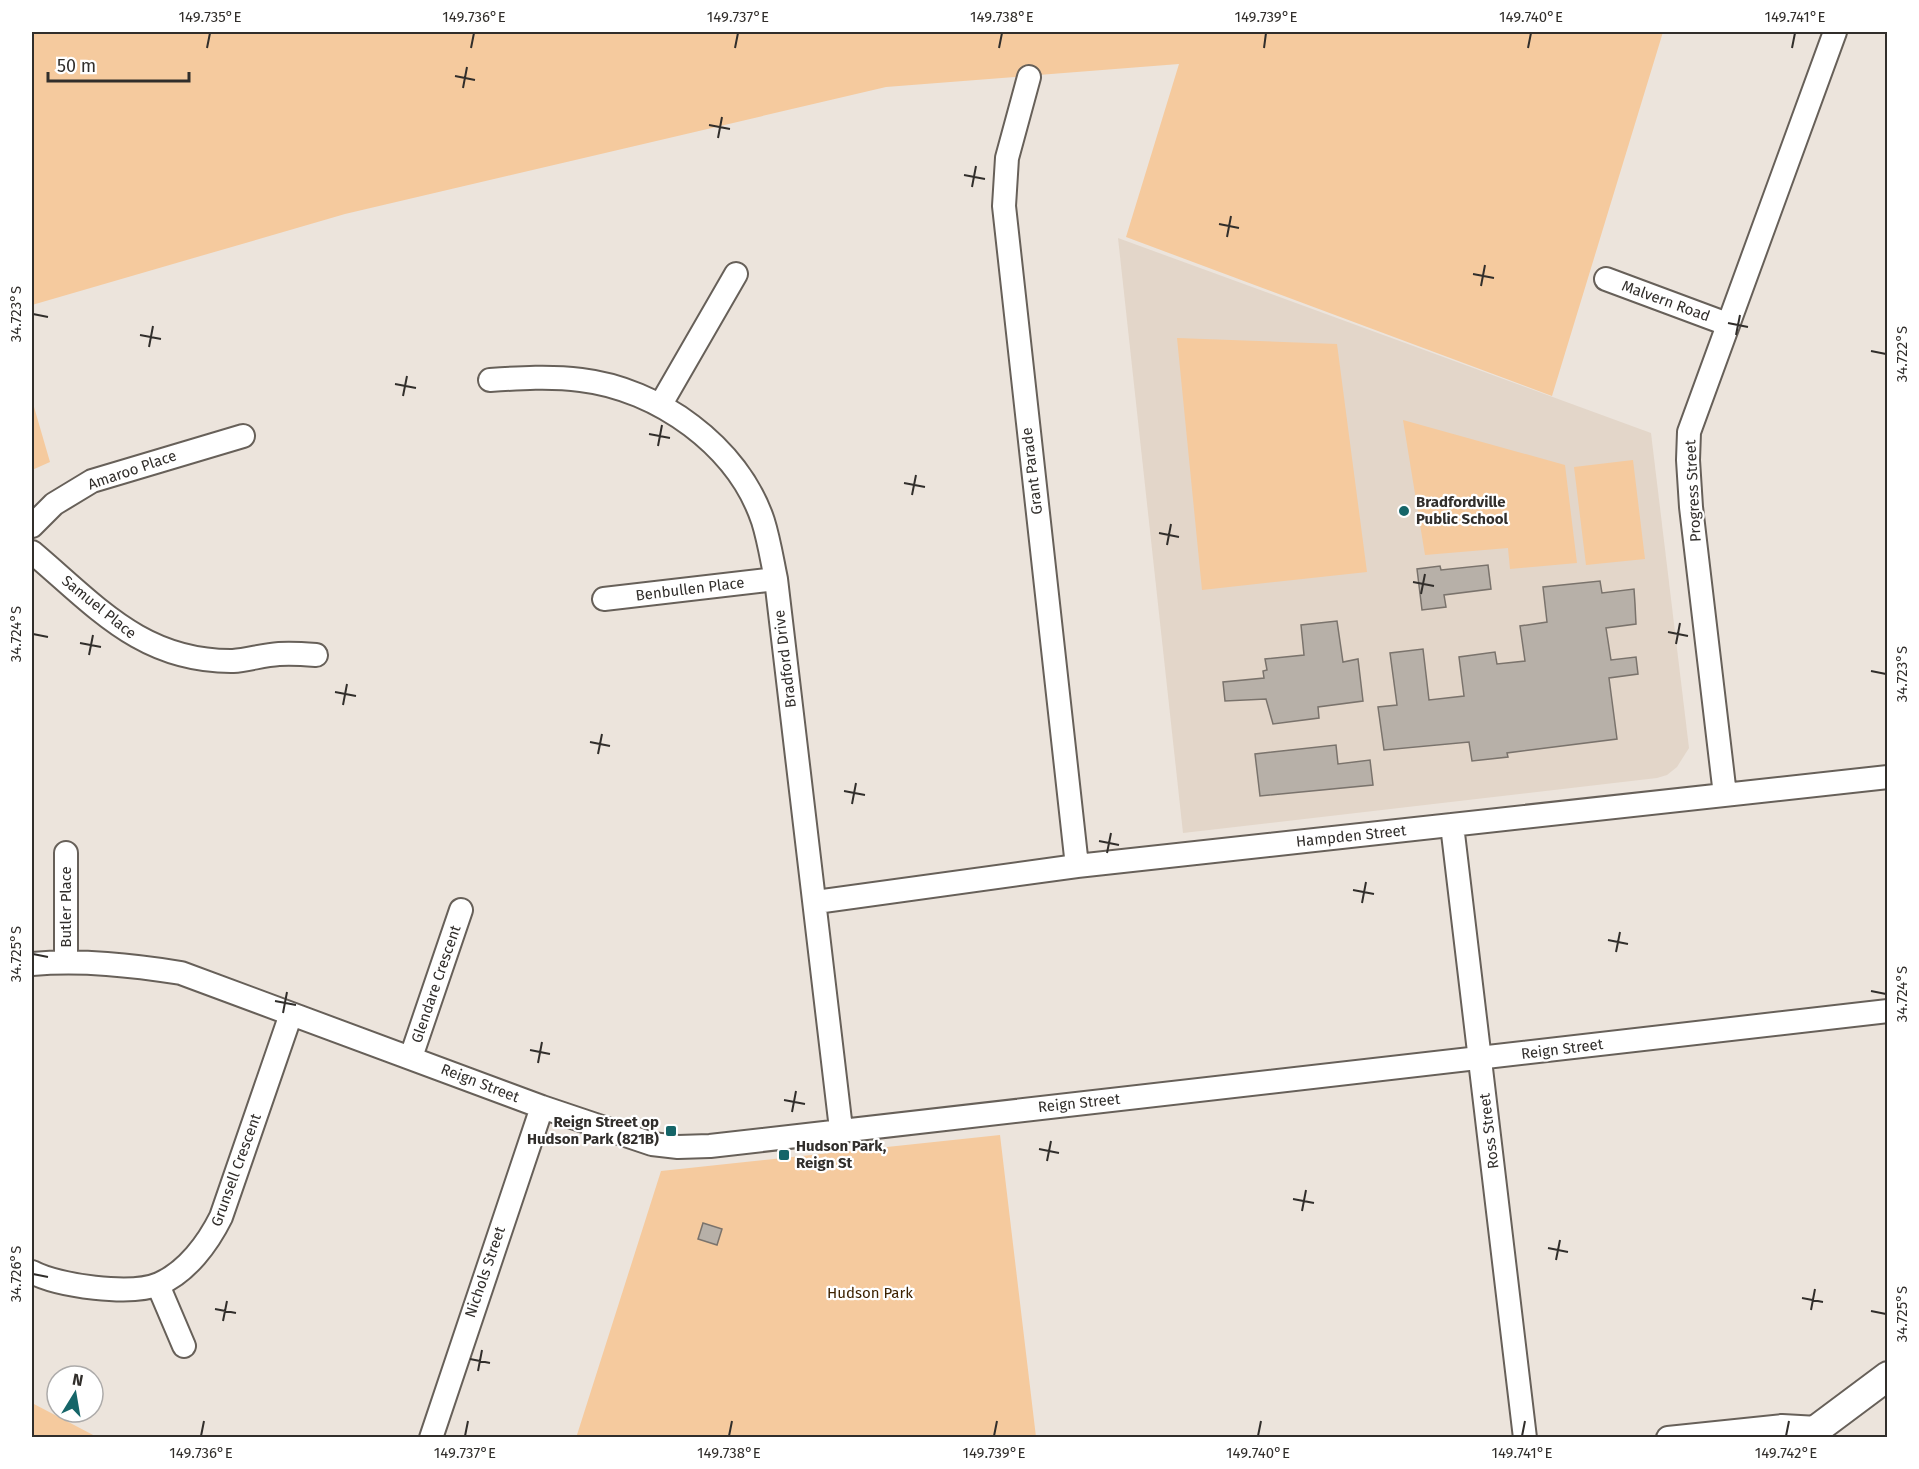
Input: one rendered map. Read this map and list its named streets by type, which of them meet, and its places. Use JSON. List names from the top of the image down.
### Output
{
  "streets": {
    "street": [
      "Malvern Road",
      "Amaroo Place",
      "Grant Parade",
      "Progress Street",
      "Benbullen Place",
      "Samuel Place",
      "Bradford Drive",
      "Hampden Street",
      "Butler Place",
      "Glendare Crescent",
      "Reign Street",
      "Ross Street",
      "Grunsell Crescent",
      "Nichols Street"
    ]
  },
  "crossings": [
    ["Malvern Road", "Progress Street"],
    ["Grant Parade", "Hampden Street"],
    ["Progress Street", "Hampden Street"],
    ["Benbullen Place", "Bradford Drive"],
    ["Bradford Drive", "Hampden Street"],
    ["Bradford Drive", "Reign Street"],
    ["Hampden Street", "Ross Street"],
    ["Butler Place", "Reign Street"],
    ["Glendare Crescent", "Reign Street"],
    ["Reign Street", "Ross Street"],
    ["Reign Street", "Grunsell Crescent"],
    ["Reign Street", "Nichols Street"]
  ],
  "parks": ["Hudson Park"],
  "places": {
    "other": ["Bradfordville Public School"],
    "transit": ["Reign Street op Hudson Park (821B)", "Hudson Park, Reign St"]
  },
  "scale_bar": "50 m",
  "north": "top",
  "coordinates": [
    "149.735°E",
    "149.736°E",
    "149.737°E",
    "149.738°E",
    "149.739°E",
    "149.740°E",
    "149.741°E",
    "34.723°S",
    "34.722°S",
    "34.724°S",
    "34.725°S",
    "34.726°S",
    "149.742°E"
  ]
}
